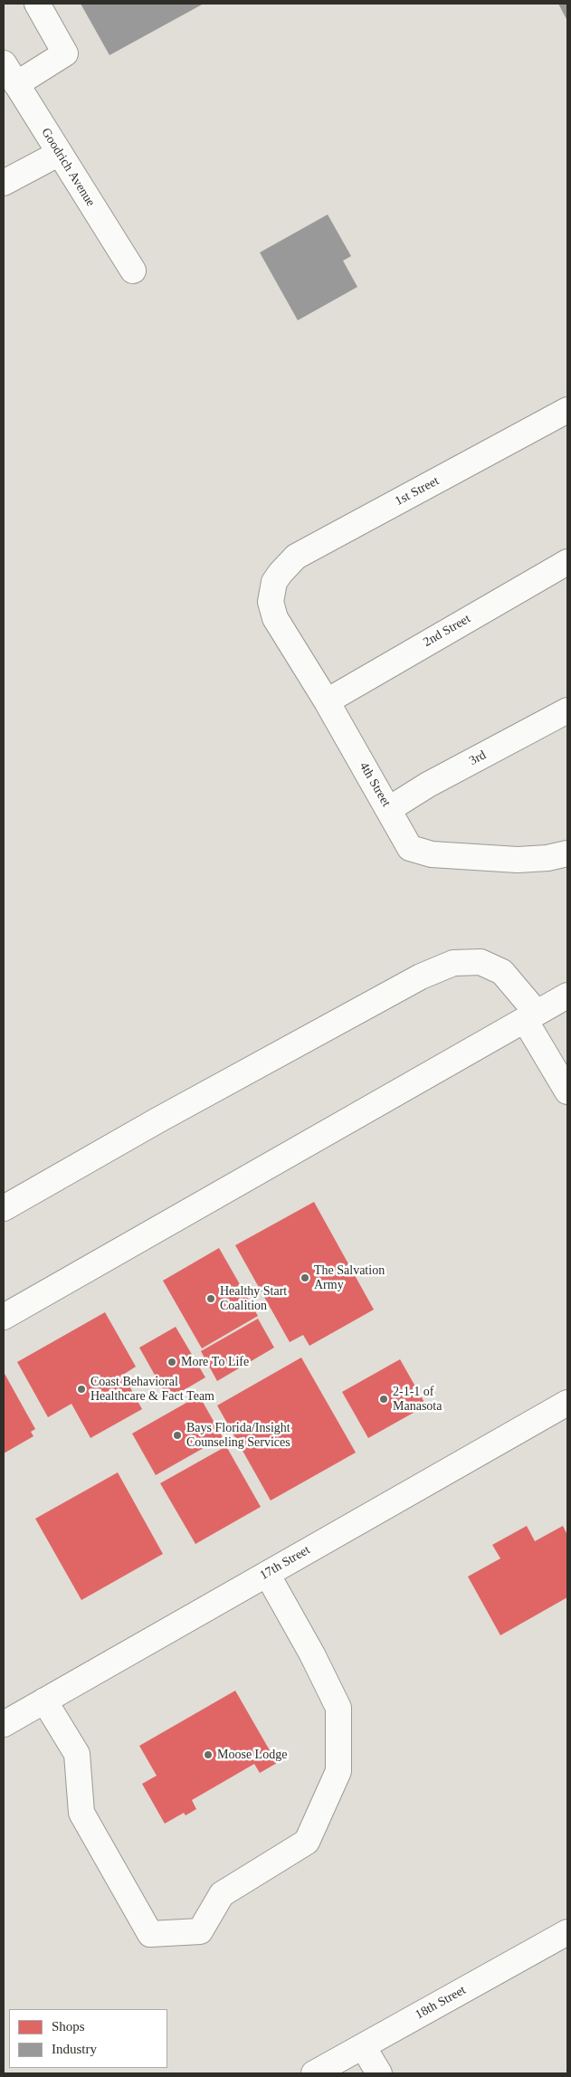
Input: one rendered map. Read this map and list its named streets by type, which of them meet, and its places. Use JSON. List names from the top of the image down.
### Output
{
  "streets": {
    "street": [
      "Goodrich Avenue",
      "1st Street",
      "2nd Street",
      "3rd",
      "4th Street",
      "17th Street",
      "18th Street"
    ]
  },
  "crossings": [
    ["1st Street", "4th Street"],
    ["2nd Street", "4th Street"],
    ["3rd", "4th Street"]
  ],
  "places": [
    "The Salvation Army",
    "Healthy Start Coalition",
    "More To Life",
    "Coast Behavioral Healthcare & Fact Team",
    "2-1-1 of Manasota",
    "Bays Florida/Insight Counseling Services",
    "Moose Lodge"
  ],
  "legend": ["Shops", "Industry"]
}
